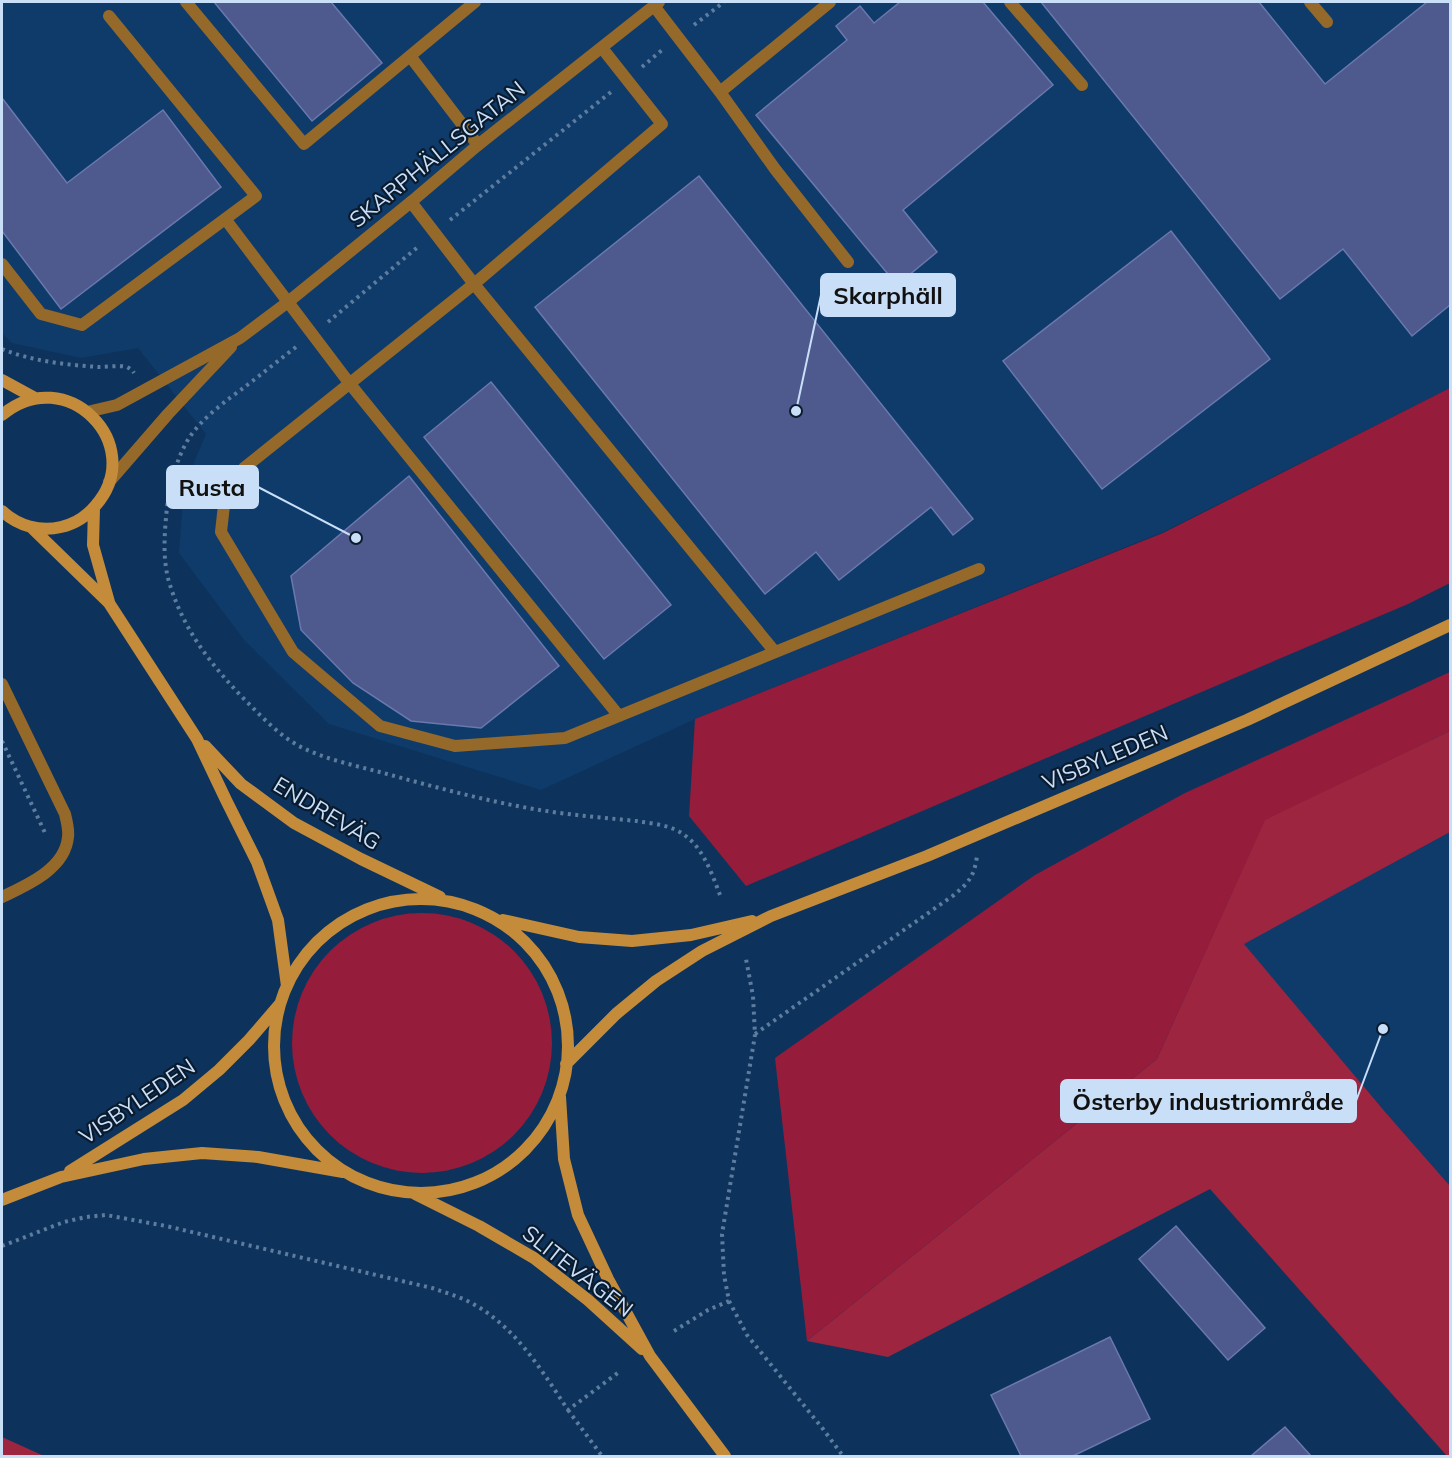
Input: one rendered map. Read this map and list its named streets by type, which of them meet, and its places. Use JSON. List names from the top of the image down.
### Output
{
  "streets": {
    "main road": ["VISBYLEDEN", "ENDREVÄG", "SLITEVÄGEN"],
    "street": ["SKARPHÄLLSGATAN"]
  },
  "places": ["Skarphäll", "Rusta", "Österby industriområde"]
}
